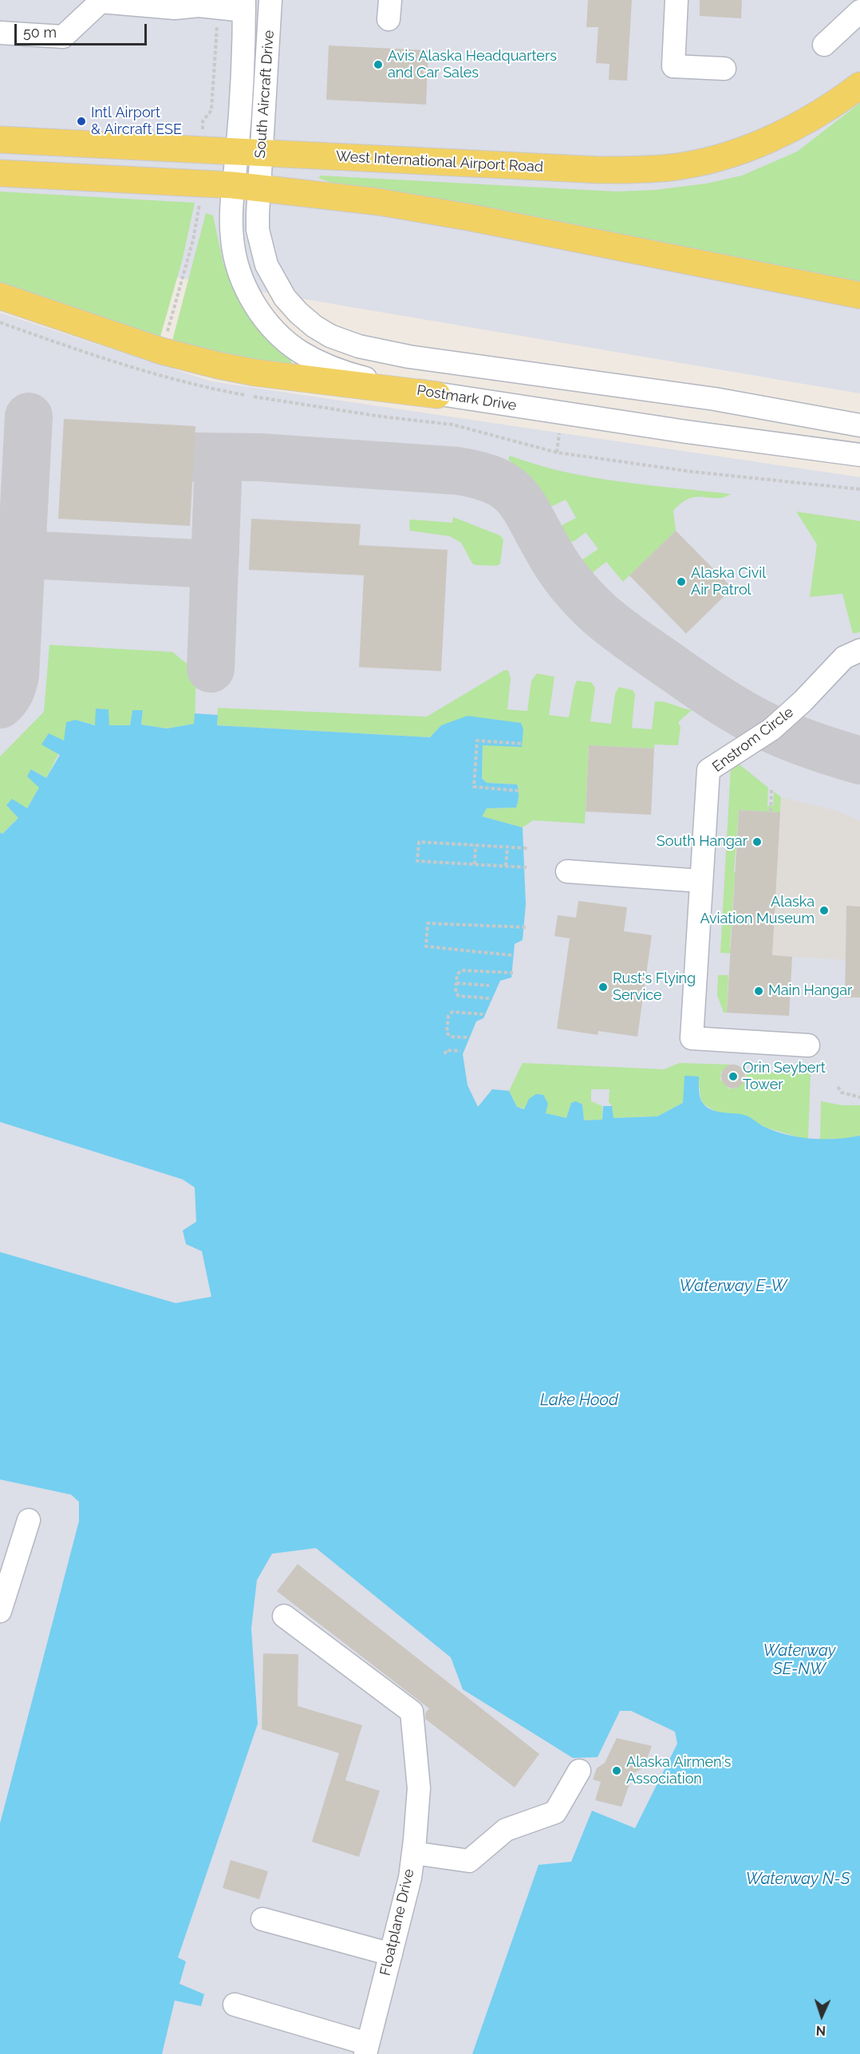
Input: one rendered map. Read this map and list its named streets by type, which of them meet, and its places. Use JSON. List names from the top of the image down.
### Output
{
  "streets": {
    "main road": ["West International Airport Road"],
    "street": [
      "South Aircraft Drive",
      "Postmark Drive",
      "Enstrom Circle",
      "Floatplane Drive"
    ]
  },
  "crossings": [
    ["South Aircraft Drive", "West International Airport Road"],
    ["South Aircraft Drive", "Postmark Drive"],
    ["West International Airport Road", "Postmark Drive"]
  ],
  "water": [
    "Waterway E-W",
    "Lake Hood",
    "Waterway SE-NW",
    "Waterway N-S"
  ],
  "places": [
    "Avis Alaska Headquarters and Car Sales",
    "Intl Airport & Aircraft ESE",
    "Alaska Civil Air Patrol",
    "South Hangar",
    "Alaska Aviation Museum",
    "Rust's Flying Service",
    "Main Hangar",
    "Orin Seybert Tower",
    "Alaska Airmen's Association"
  ],
  "scale_bar": "50 m",
  "north": "bottom"
}
